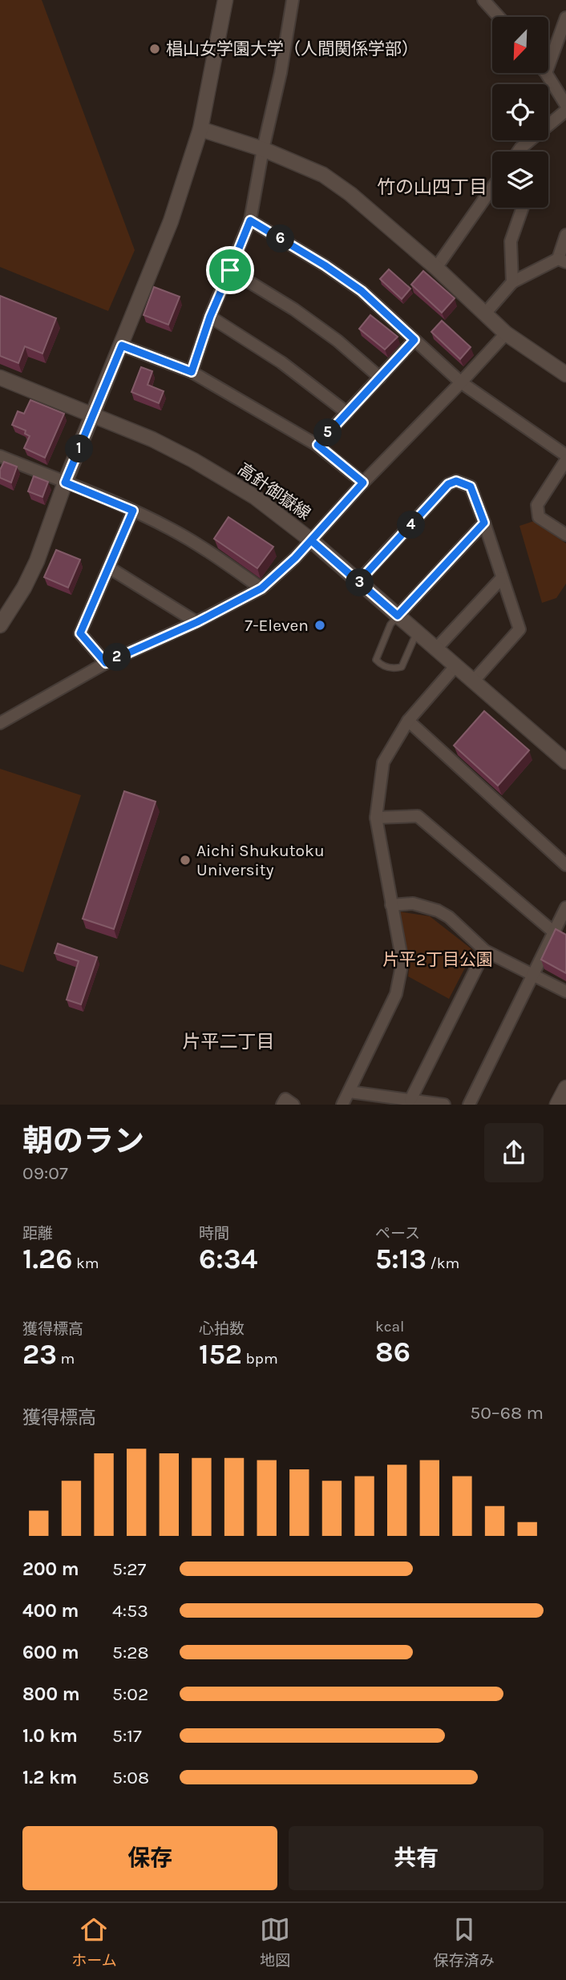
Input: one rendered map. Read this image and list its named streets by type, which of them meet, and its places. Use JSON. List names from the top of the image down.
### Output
{
  "streets": {
    "street": ["高針御嶽線"]
  },
  "districts": ["竹の山四丁目", "片平二丁目"],
  "parks": ["片平2丁目公園"],
  "places": ["椙山女学園大学（人間関係学部）", "7-Eleven", "Aichi Shukutoku University"],
  "north": "bottom left",
  "page": {
    "pins": [
      "6",
      "5",
      "1",
      "4",
      "3",
      "2"
    ],
    "heading": ["朝のラン", "09:07"],
    "stats": [
      ["距離", "1.26 km"],
      ["時間", "6:34"],
      ["ペース", "5:13 /km"],
      ["獲得標高", "23 m"],
      ["心拍数", "152 bpm"],
      ["kcal", "86"]
    ],
    "chart": ["獲得標高", "50–68 m"],
    "list": [
      {
        "name": "200 m",
        "note": "5:27"
      },
      {
        "name": "400 m",
        "note": "4:53"
      },
      {
        "name": "600 m",
        "note": "5:28"
      },
      {
        "name": "800 m",
        "note": "5:02"
      },
      {
        "name": "1.0 km",
        "note": "5:17"
      },
      {
        "name": "1.2 km",
        "note": "5:08"
      }
    ],
    "buttons": ["保存", "共有"],
    "tabs": ["ホーム", "地図", "保存済み"]
  }
}
